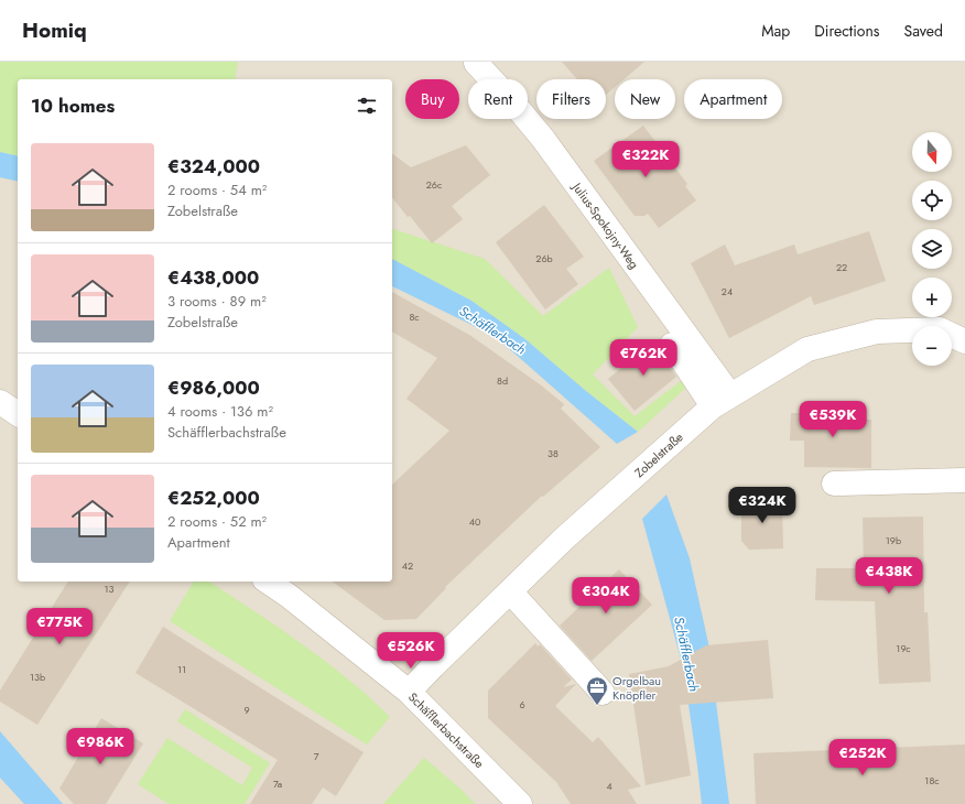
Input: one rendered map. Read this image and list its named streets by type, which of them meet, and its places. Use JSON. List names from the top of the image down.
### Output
{
  "streets": {
    "street": ["Julius-Spokojny-Weg", "Zobelstraße", "Schäfflerbachstraße"]
  },
  "crossings": [
    ["Julius-Spokojny-Weg", "Zobelstraße"],
    ["Zobelstraße", "Schäfflerbachstraße"]
  ],
  "water": ["Schäfflerbach"],
  "places": {
    "office": ["Orgelbau Knöpfler"]
  },
  "house_numbers": [
    "26c",
    "26b",
    "22",
    "24",
    "8c",
    "8d",
    "38",
    "40",
    "19b",
    "42",
    "13",
    "19c",
    "11",
    "13b",
    "6",
    "9",
    "7",
    "18c",
    "7a",
    "4"
  ],
  "north": "bottom",
  "page": {
    "header": "Homiq",
    "nav": ["Map", "Directions", "Saved"],
    "chip": [
      "Buy",
      "Rent",
      "Filters",
      "New",
      "Apartment"
    ],
    "heading": "10 homes",
    "map_buttons": ["+", "−"],
    "list": [
      {
        "name": "€324,000",
        "note": "2 rooms · 54 m² · Zobelstraße"
      },
      {
        "name": "€438,000",
        "note": "3 rooms · 89 m² · Zobelstraße"
      },
      {
        "name": "€986,000",
        "note": "4 rooms · 136 m² · Schäfflerbachstraße"
      },
      {
        "name": "€252,000",
        "note": "2 rooms · 52 m² · Apartment"
      }
    ],
    "price": [
      "€322K",
      "€762K",
      "€539K",
      "€324K",
      "€438K",
      "€304K",
      "€775K",
      "€526K",
      "€986K",
      "€252K"
    ]
  }
}
